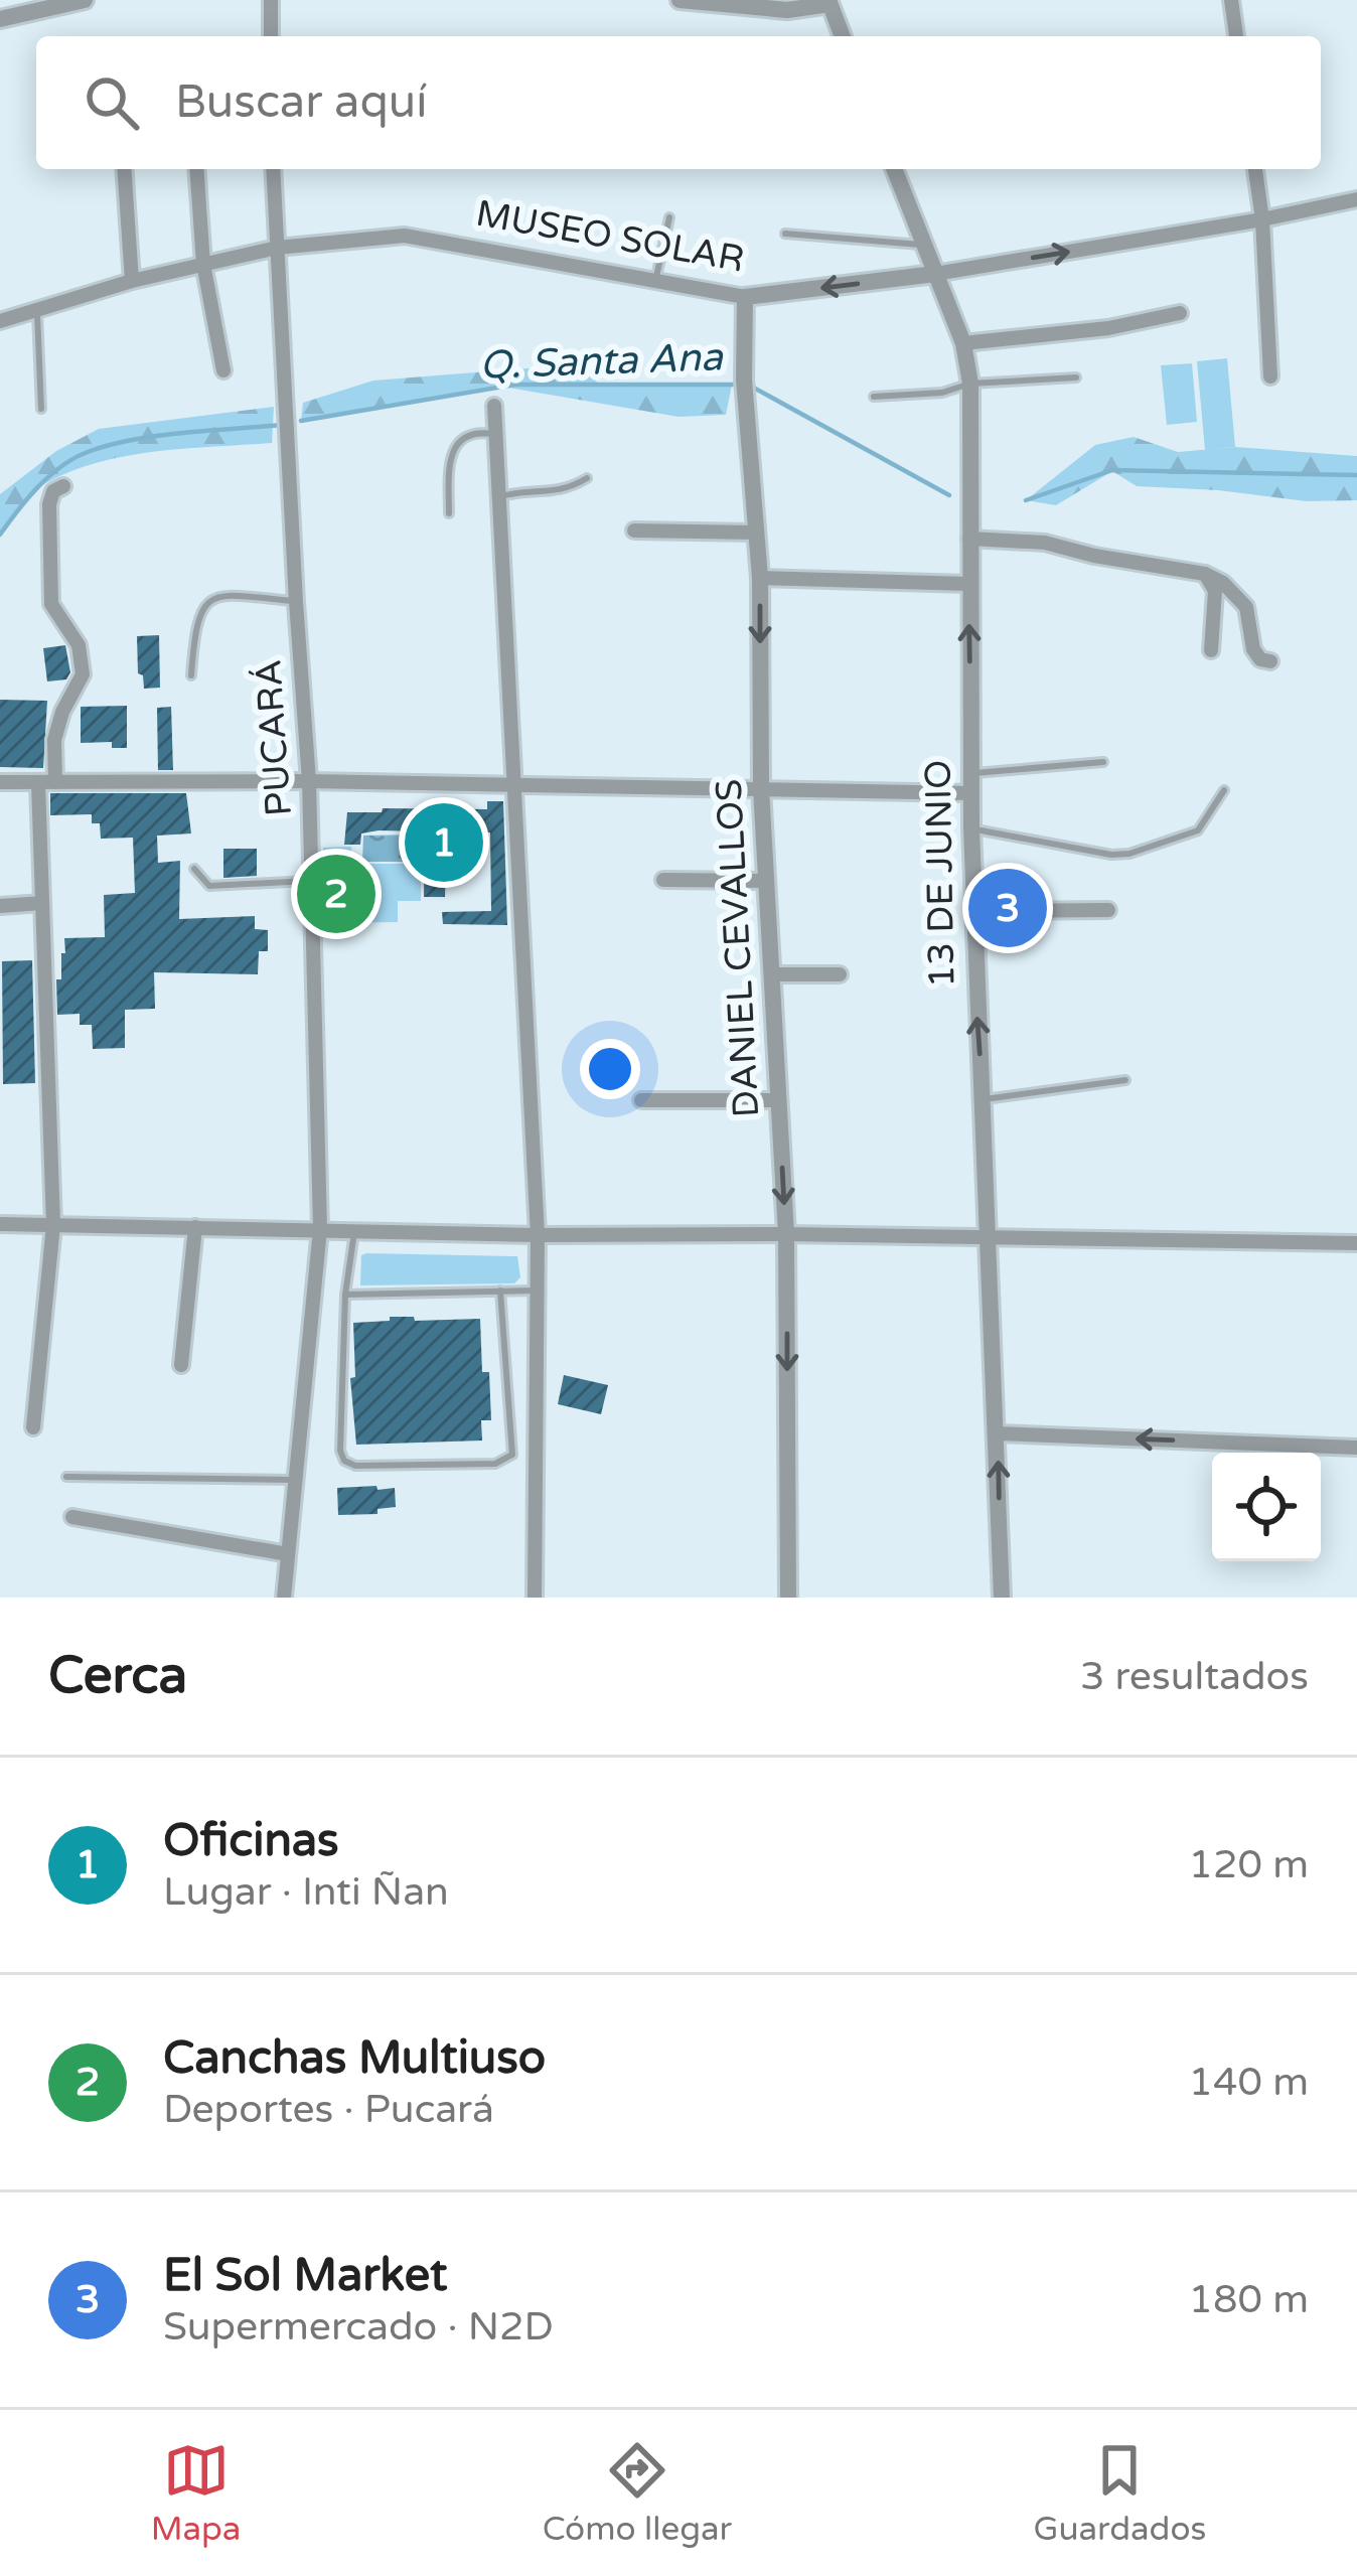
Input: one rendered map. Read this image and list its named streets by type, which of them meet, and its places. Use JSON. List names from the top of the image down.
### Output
{
  "streets": {
    "street": [
      "MUSEO SOLAR",
      "PUCARÁ",
      "13 DE JUNIO",
      "DANIEL CEVALLOS"
    ]
  },
  "crossings": [
    ["MUSEO SOLAR", "PUCARÁ"],
    ["MUSEO SOLAR", "13 DE JUNIO"],
    ["MUSEO SOLAR", "DANIEL CEVALLOS"]
  ],
  "one_way": ["13 DE JUNIO", "DANIEL CEVALLOS"],
  "water": ["Q. Santa Ana"],
  "page": {
    "search": "Buscar aquí",
    "pins": ["1", "2", "3"],
    "heading": ["Cerca", "3 resultados"],
    "list": [
      {
        "mark": "1",
        "name": "Oficinas",
        "note": "Lugar · Inti Ñan",
        "value": "120 m"
      },
      {
        "mark": "2",
        "name": "Canchas Multiuso",
        "note": "Deportes · Pucará",
        "value": "140 m"
      },
      {
        "mark": "3",
        "name": "El Sol Market",
        "note": "Supermercado · N2D",
        "value": "180 m"
      }
    ],
    "nav": ["Mapa", "Cómo llegar", "Guardados"]
  }
}
